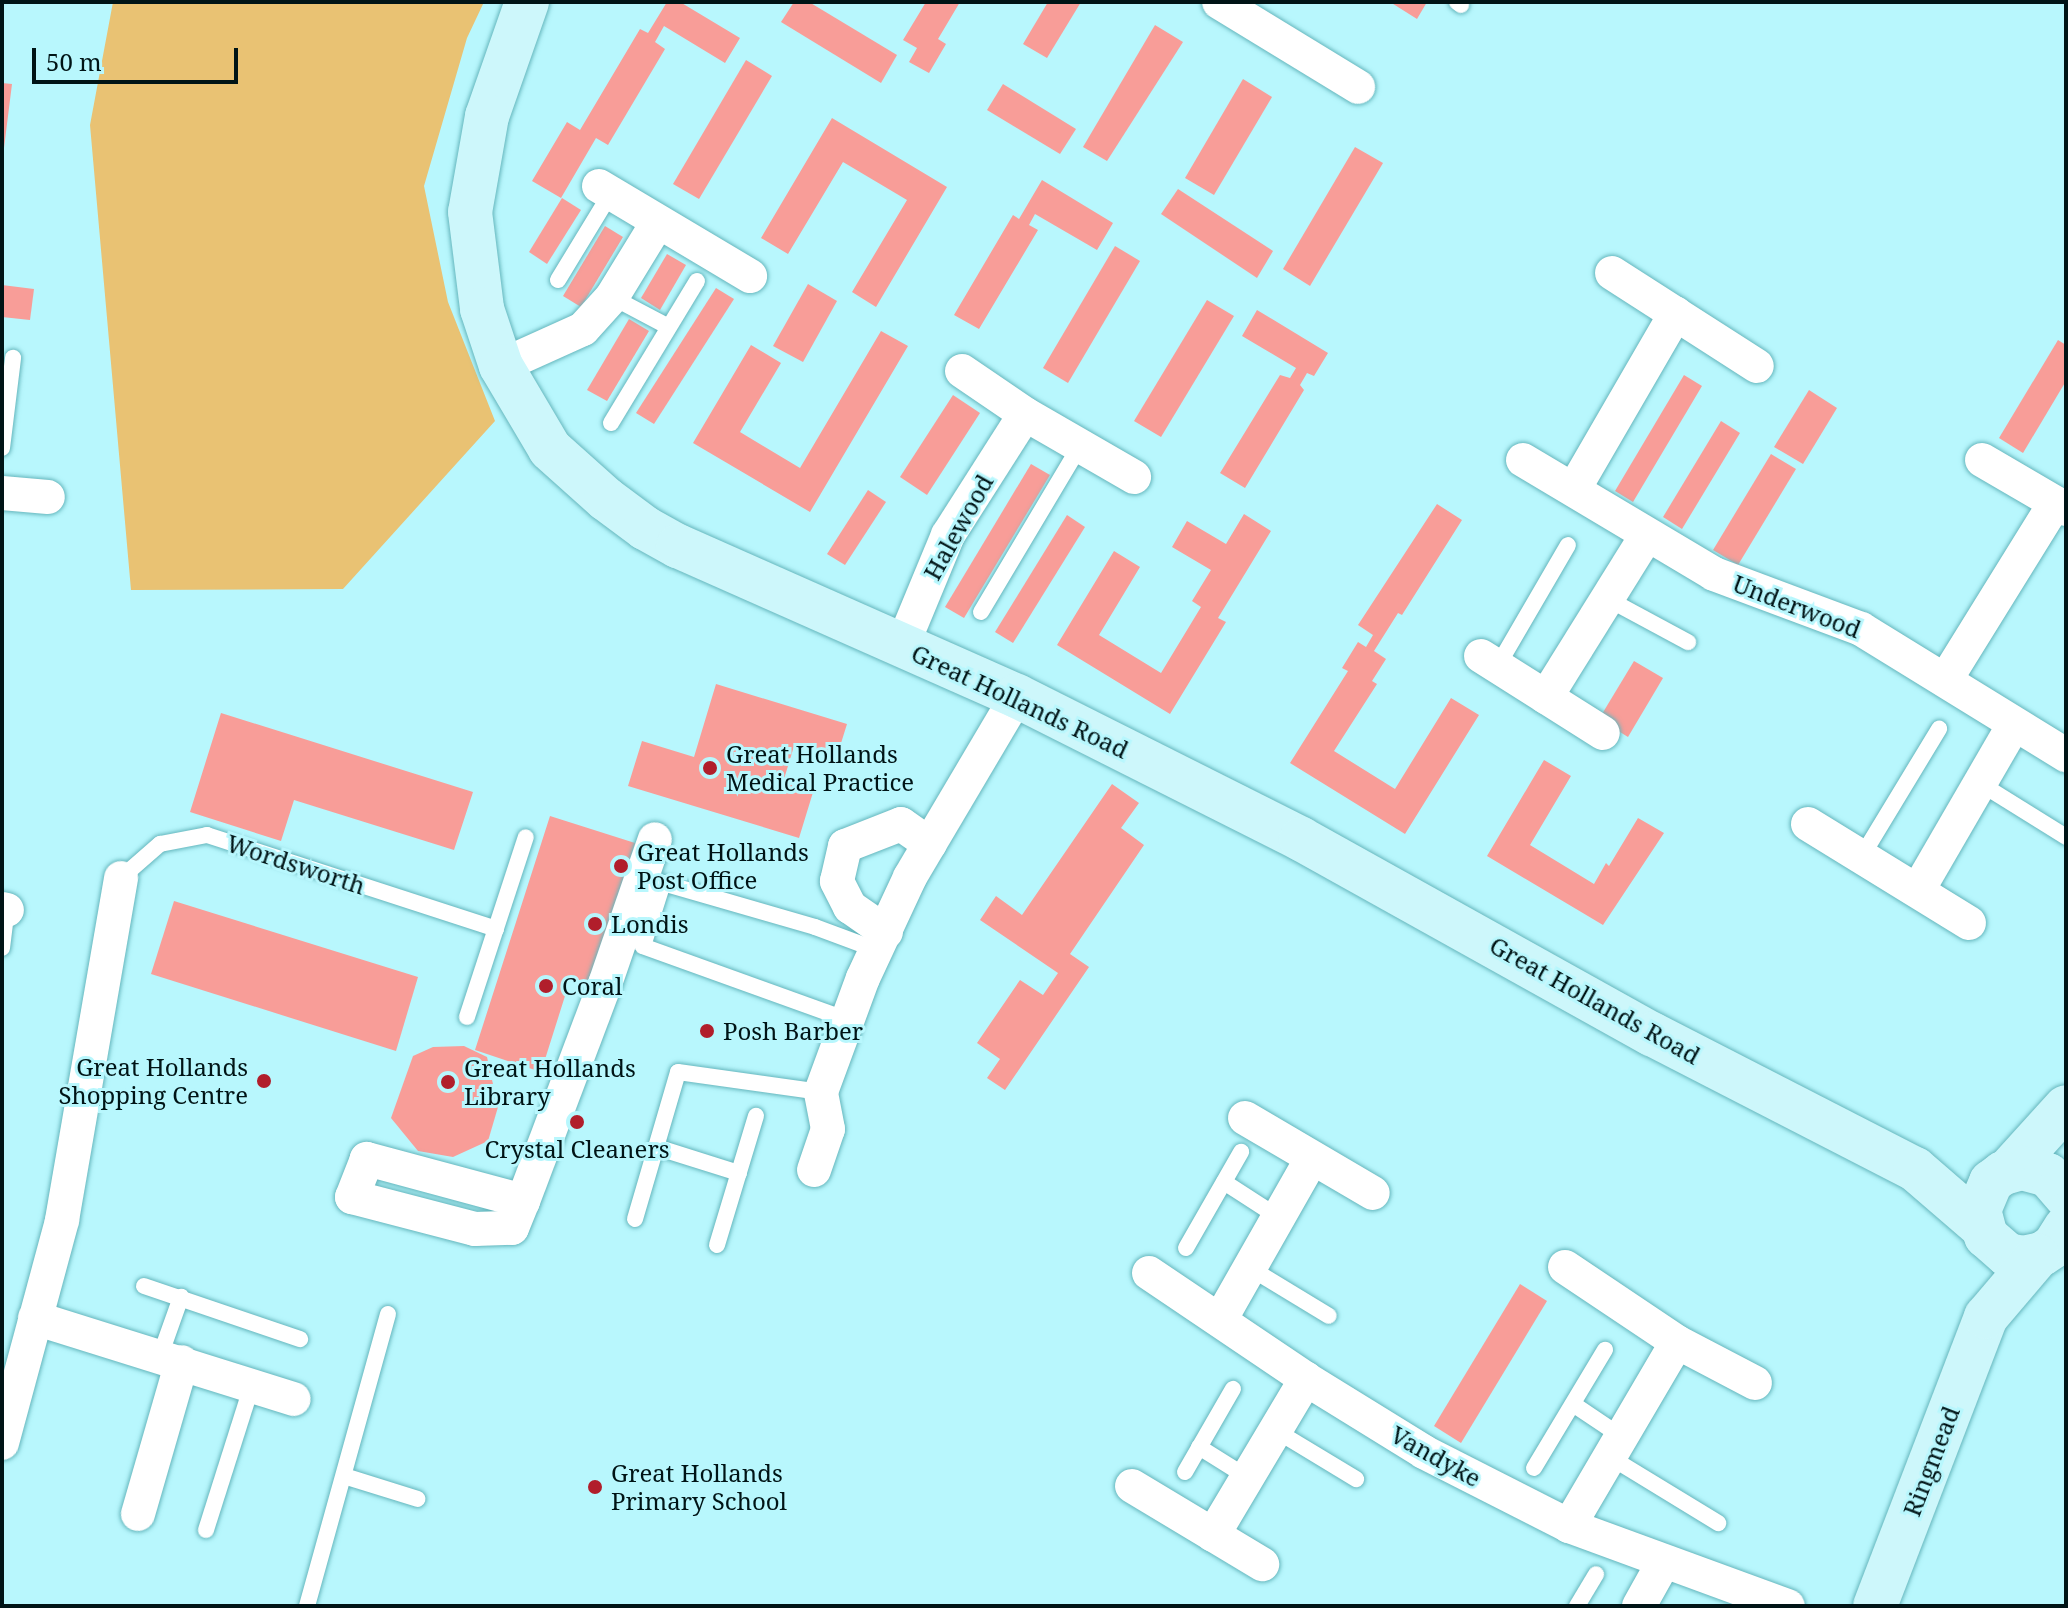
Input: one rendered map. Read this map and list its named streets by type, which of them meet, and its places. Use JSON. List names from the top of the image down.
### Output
{
  "streets": {
    "street": [
      "Halewood",
      "Underwood",
      "Great Hollands Road",
      "Wordsworth",
      "Vandyke",
      "Ringmead"
    ]
  },
  "crossings": [
    ["Halewood", "Great Hollands Road"],
    ["Great Hollands Road", "Ringmead"]
  ],
  "places": [
    "Great Hollands Medical Practice",
    "Great Hollands Post Office",
    "Londis",
    "Coral",
    "Posh Barber",
    "Great Hollands Shopping Centre",
    "Great Hollands Library",
    "Crystal Cleaners",
    "Great Hollands Primary School"
  ],
  "scale_bar": "50 m"
}
